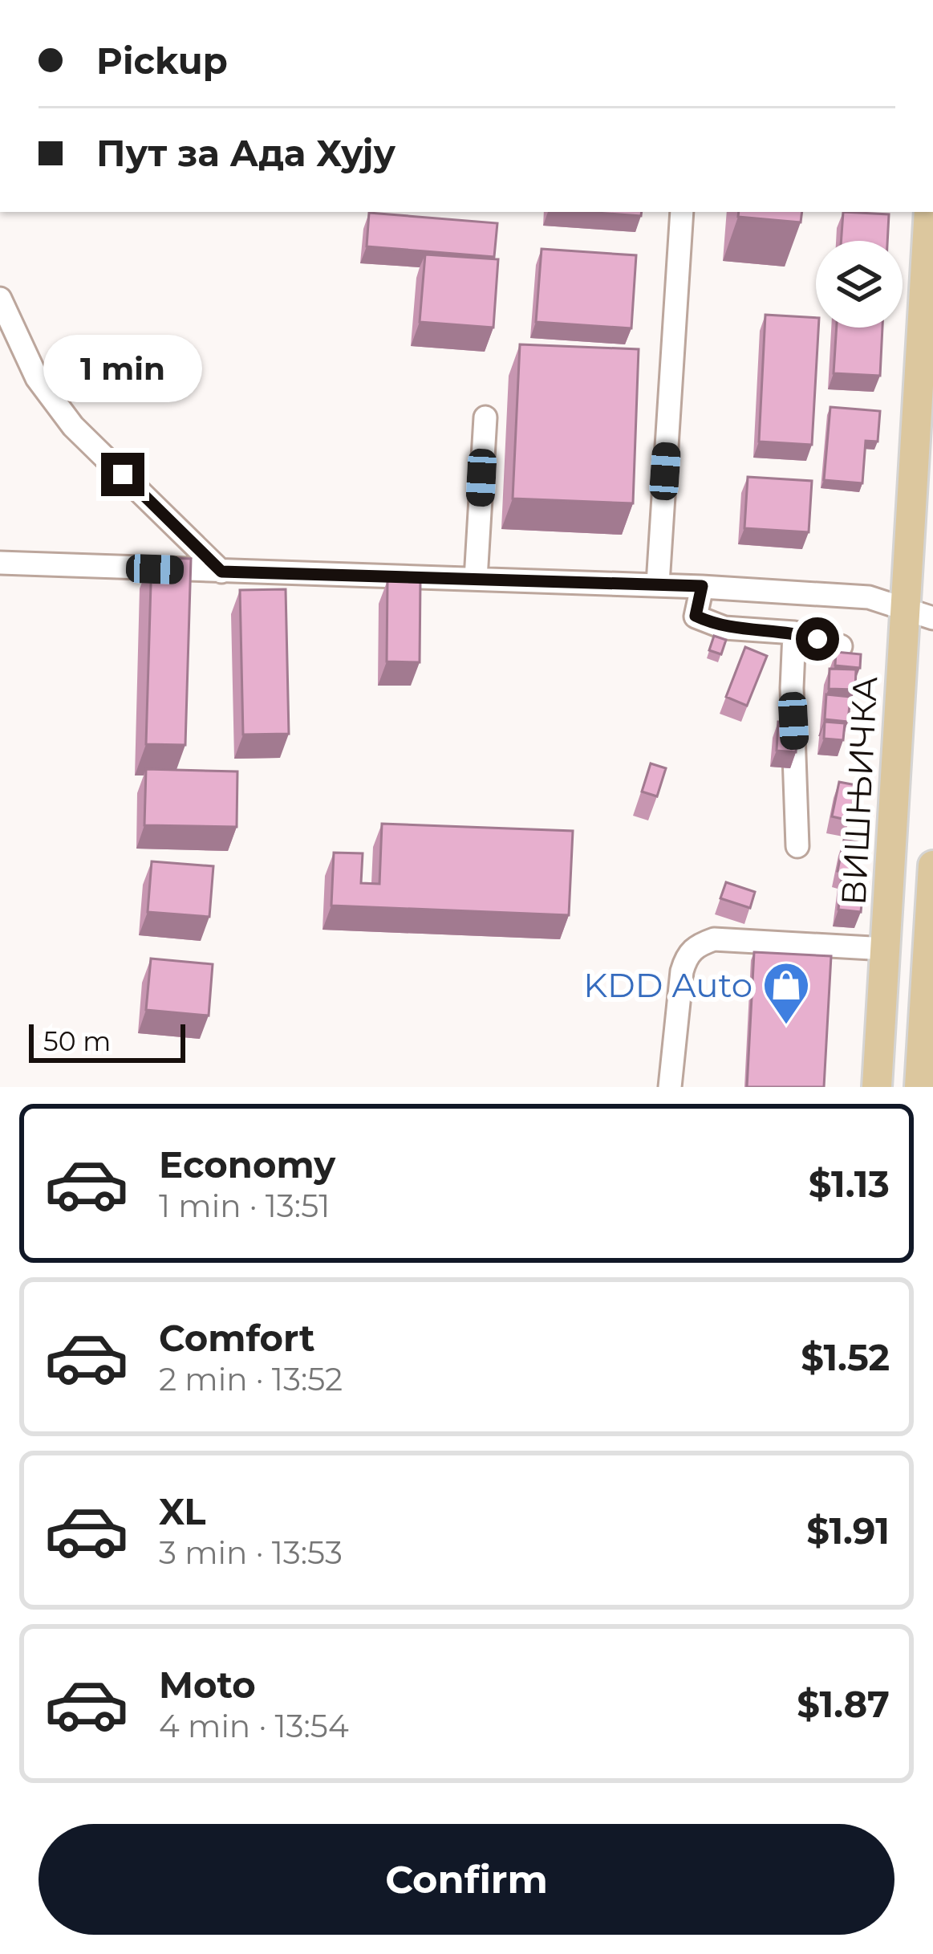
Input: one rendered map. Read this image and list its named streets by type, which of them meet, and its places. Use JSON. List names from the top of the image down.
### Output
{
  "streets": {
    "main road": ["ВИШЊИЧКА"]
  },
  "places": {
    "shop": ["KDD Auto"]
  },
  "scale_bar": "50 m",
  "page": {
    "banner": ["Pickup", "Пут за Ада Хују"],
    "bubble": "1 min",
    "scale": "50 m",
    "list": [
      {
        "name": "Economy",
        "note": "1 min · 13:51",
        "value": "$1.13"
      },
      {
        "name": "Comfort",
        "note": "2 min · 13:52",
        "value": "$1.52"
      },
      {
        "name": "XL",
        "note": "3 min · 13:53",
        "value": "$1.91"
      },
      {
        "name": "Moto",
        "note": "4 min · 13:54",
        "value": "$1.87"
      }
    ],
    "buttons": "Confirm"
  }
}
